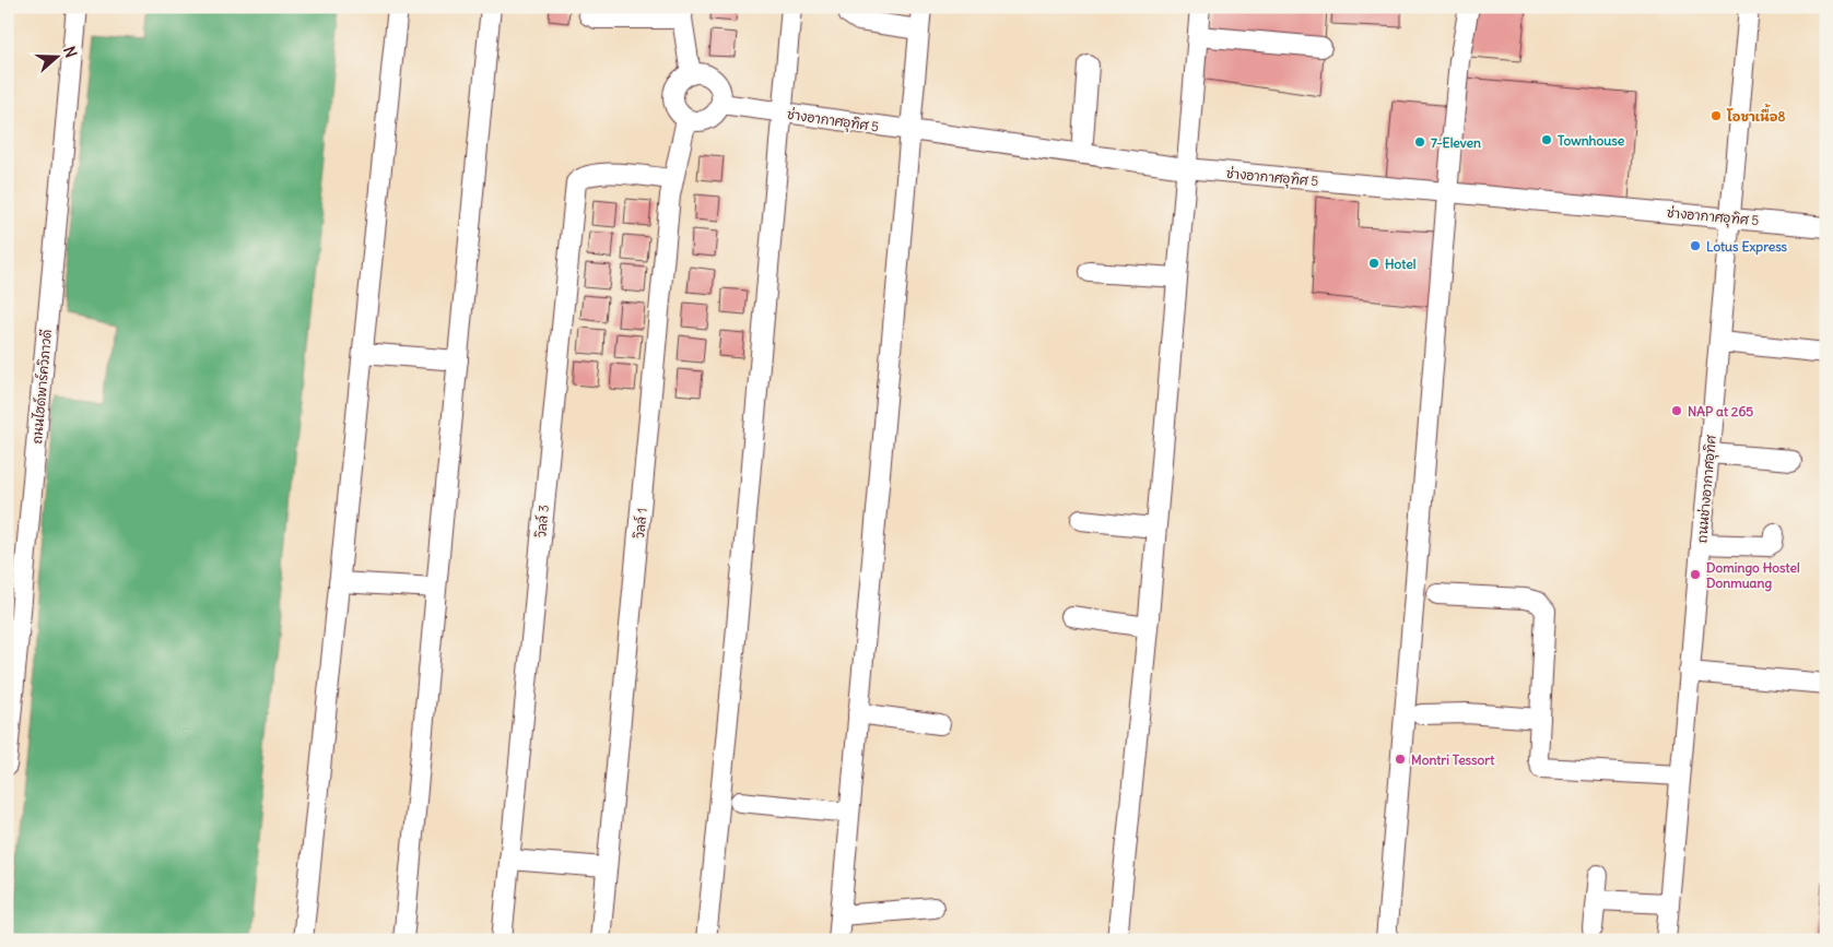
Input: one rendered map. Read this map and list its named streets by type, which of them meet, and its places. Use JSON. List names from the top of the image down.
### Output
{
  "streets": {
    "street": [
      "ช่างอากาศอุทิศ 5",
      "ถนนไฮด์พาร์ควิภาวดี",
      "ถนนช่างอากาศอุทิศ",
      "วิลล์ 3",
      "วิลล์ 1"
    ]
  },
  "crossings": [
    ["ช่างอากาศอุทิศ 5", "ถนนช่างอากาศอุทิศ"],
    ["ช่างอากาศอุทิศ 5", "วิลล์ 1"],
    ["วิลล์ 3", "วิลล์ 1"]
  ],
  "places": [
    "โอชาเนื้อ8",
    "Townhouse",
    "7-Eleven",
    "Lotus Express",
    "Hotel",
    "NAP at 265",
    "Domingo Hostel Donmuang",
    "Montri Tessort"
  ],
  "north": "right"
}
